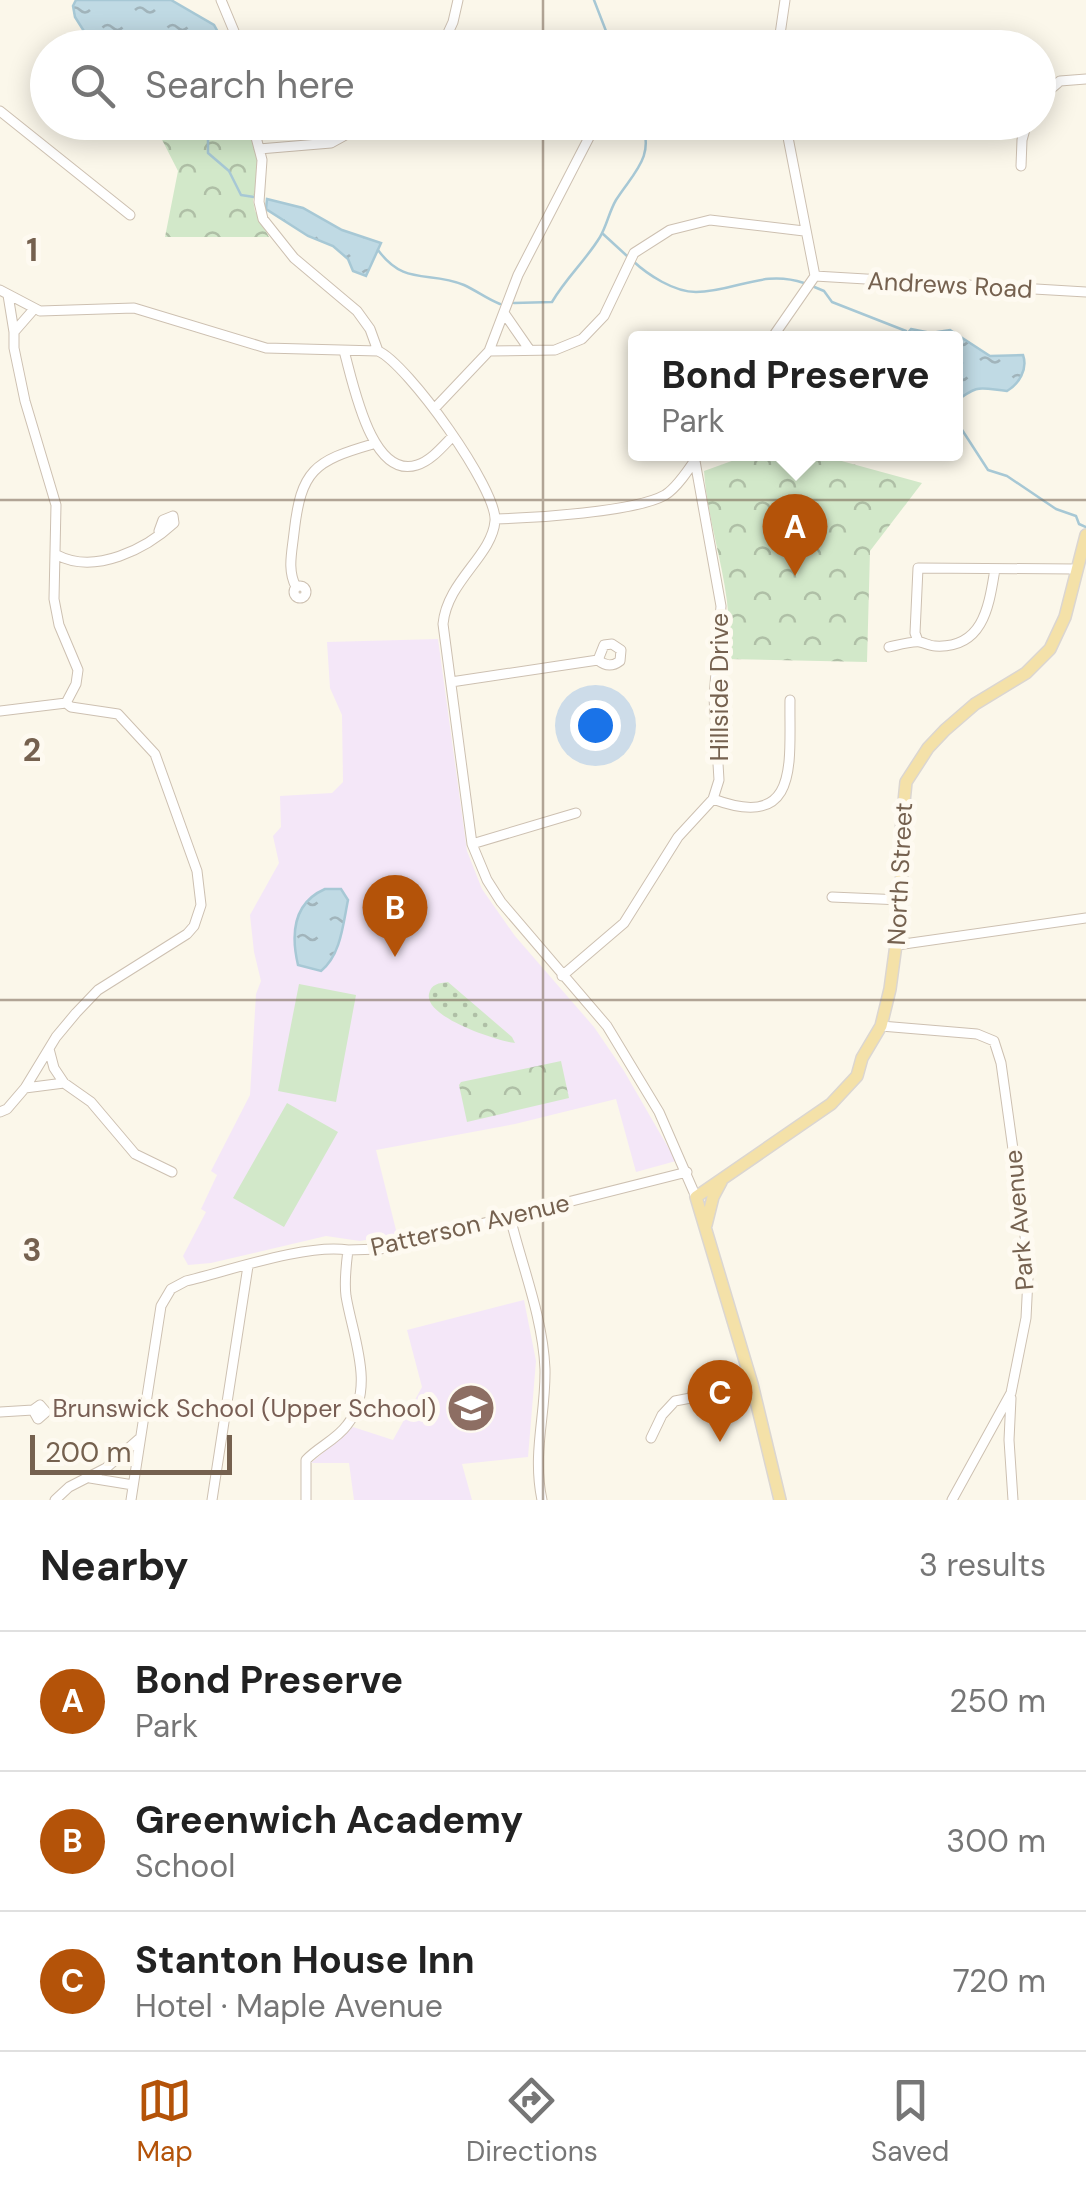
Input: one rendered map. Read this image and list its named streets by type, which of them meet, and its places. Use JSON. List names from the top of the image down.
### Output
{
  "streets": {
    "main road": ["North Street"],
    "street": [
      "Andrews Road",
      "Hillside Drive",
      "Park Avenue",
      "Patterson Avenue"
    ]
  },
  "crossings": [
    ["North Street", "Park Avenue"]
  ],
  "places": {
    "school or university": ["Brunswick School (Upper School)"]
  },
  "scale_bar": "200 m",
  "page": {
    "search": "Search here",
    "popup": ["Bond Preserve", "Park"],
    "pins": ["A", "B", "C"],
    "scale": "200 m",
    "heading": ["Nearby", "3 results"],
    "list": [
      {
        "mark": "A",
        "name": "Bond Preserve",
        "note": "Park",
        "value": "250 m"
      },
      {
        "mark": "B",
        "name": "Greenwich Academy",
        "note": "School",
        "value": "300 m"
      },
      {
        "mark": "C",
        "name": "Stanton House Inn",
        "note": "Hotel · Maple Avenue",
        "value": "720 m"
      }
    ],
    "nav": ["Map", "Directions", "Saved"]
  },
  "grid": {
    "rows": ["1", "2", "3"]
  }
}
